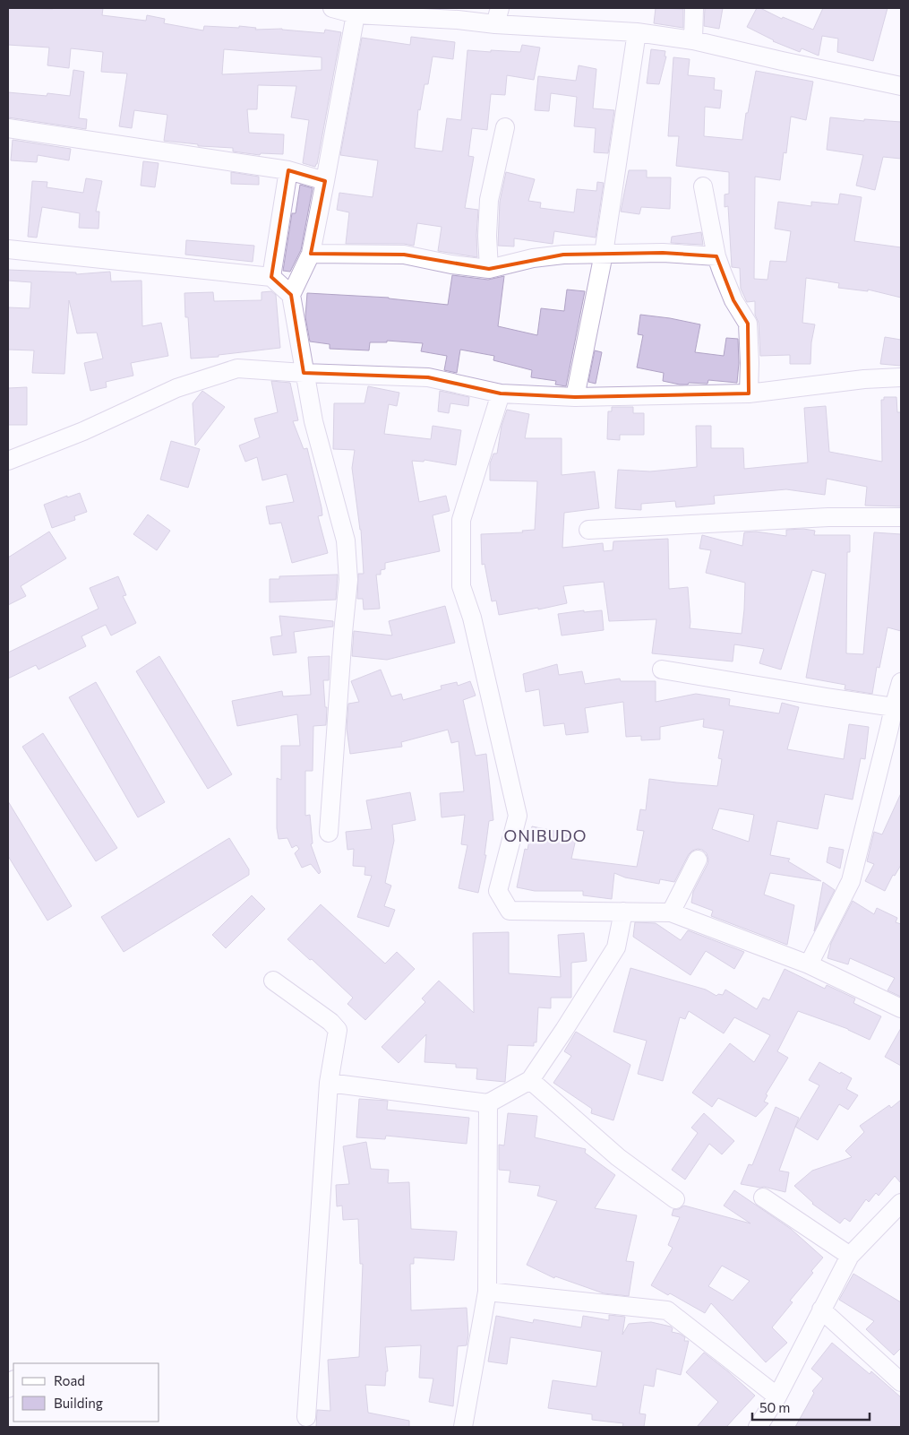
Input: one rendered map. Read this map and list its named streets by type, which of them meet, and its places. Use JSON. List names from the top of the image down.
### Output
{
  "districts": ["ONIBUDO"],
  "legend": ["Road", "Building"],
  "scale_bar": "50 m"
}
